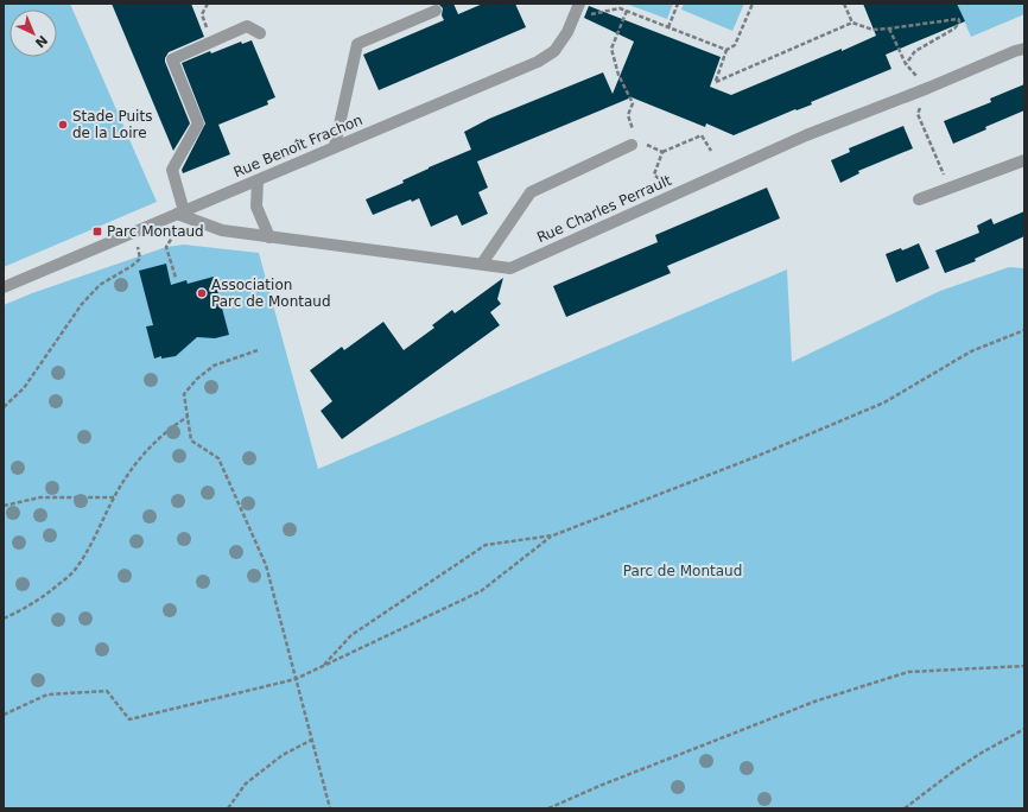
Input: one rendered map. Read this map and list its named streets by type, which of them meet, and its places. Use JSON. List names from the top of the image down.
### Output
{
  "streets": {
    "street": ["Rue Benoît Frachon", "Rue Charles Perrault"]
  },
  "crossings": [
    ["Rue Benoît Frachon", "Rue Charles Perrault"]
  ],
  "parks": ["Parc de Montaud"],
  "places": {
    "other": ["Stade Puits de la Loire", "Association Parc de Montaud"],
    "transit": ["Parc Montaud"]
  },
  "north": "bottom right"
}
